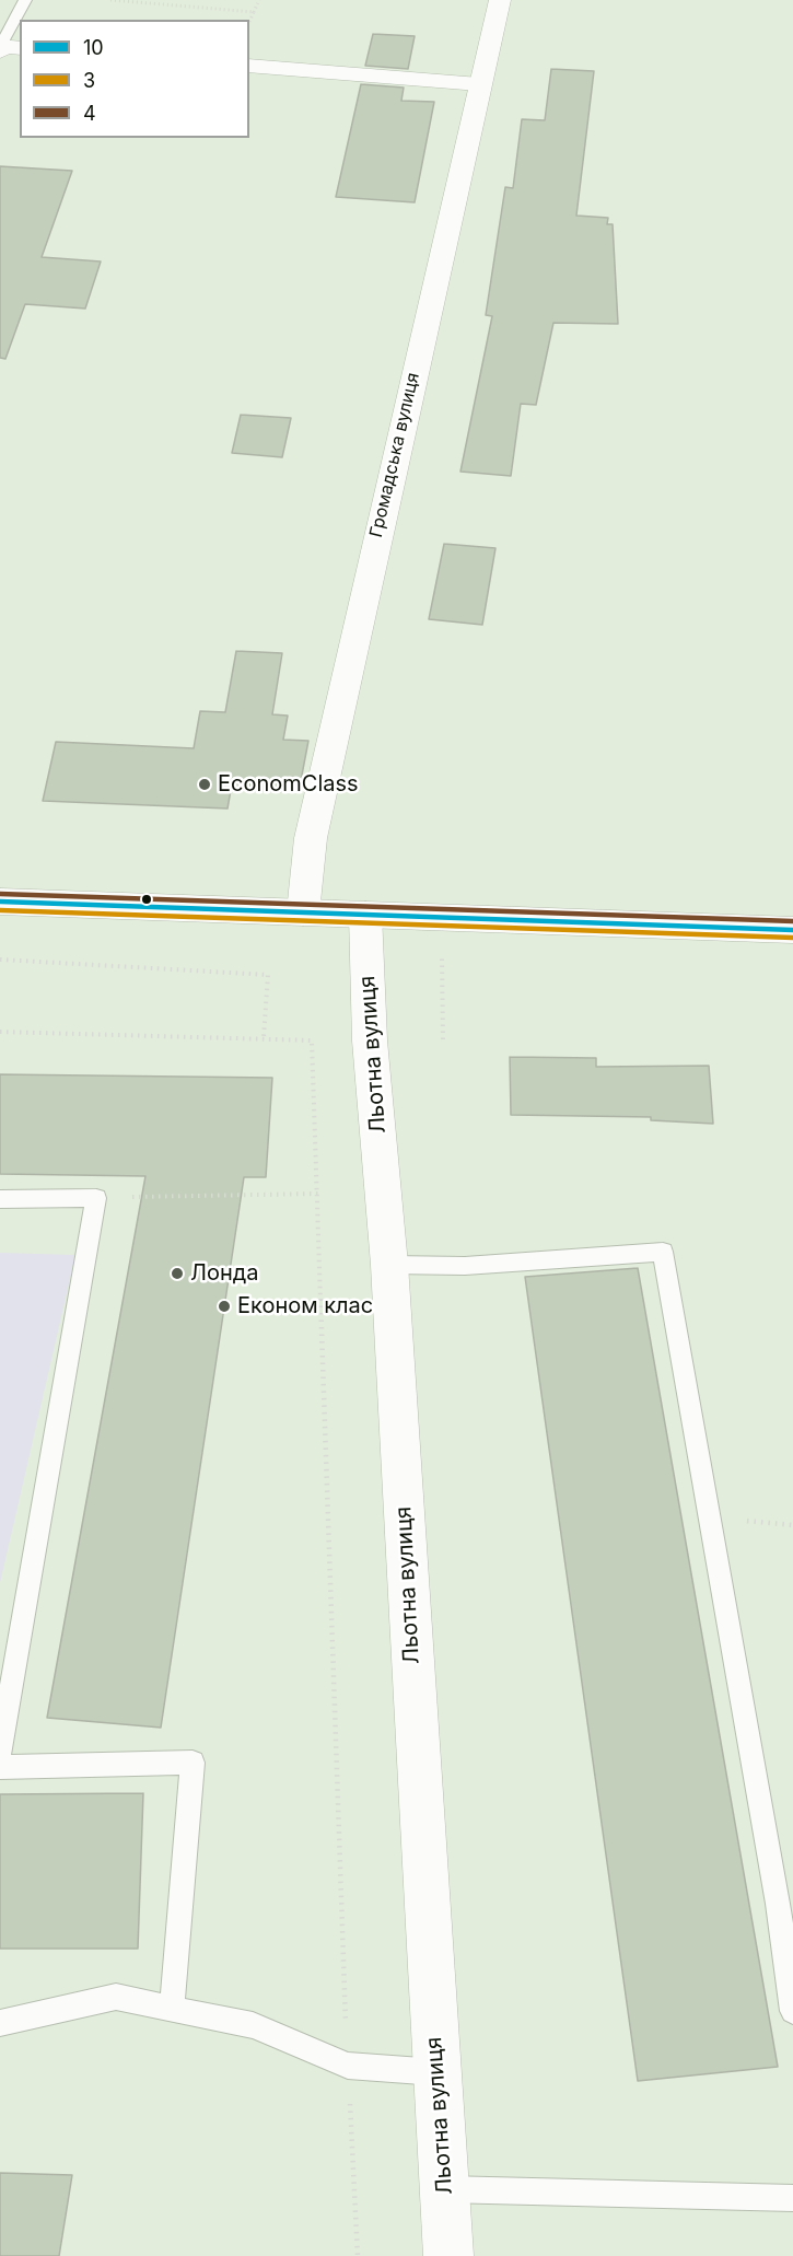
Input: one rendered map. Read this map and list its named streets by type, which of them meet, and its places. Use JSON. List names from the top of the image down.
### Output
{
  "streets": {
    "street": ["Громадська вулиця", "Льотна вулиця"]
  },
  "places": ["EconomClass", "Лонда", "Економ клас"],
  "lines": ["transit line 4", "transit line 10", "transit line 3"],
  "legend": ["10", "3", "4"]
}
